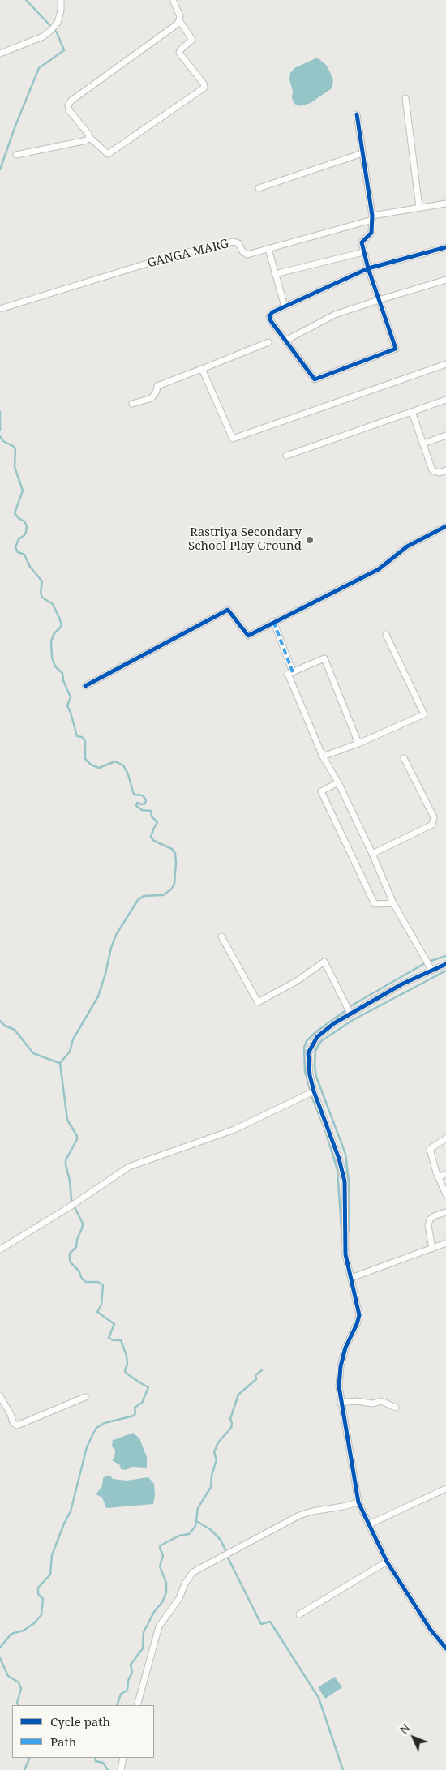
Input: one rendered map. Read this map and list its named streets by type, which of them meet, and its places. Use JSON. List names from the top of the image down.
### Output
{
  "streets": {
    "street": ["GANGA MARG"]
  },
  "places": ["Rastriya Secondary School Play Ground"],
  "legend": ["Cycle path", "Path"],
  "north": "top left"
}
